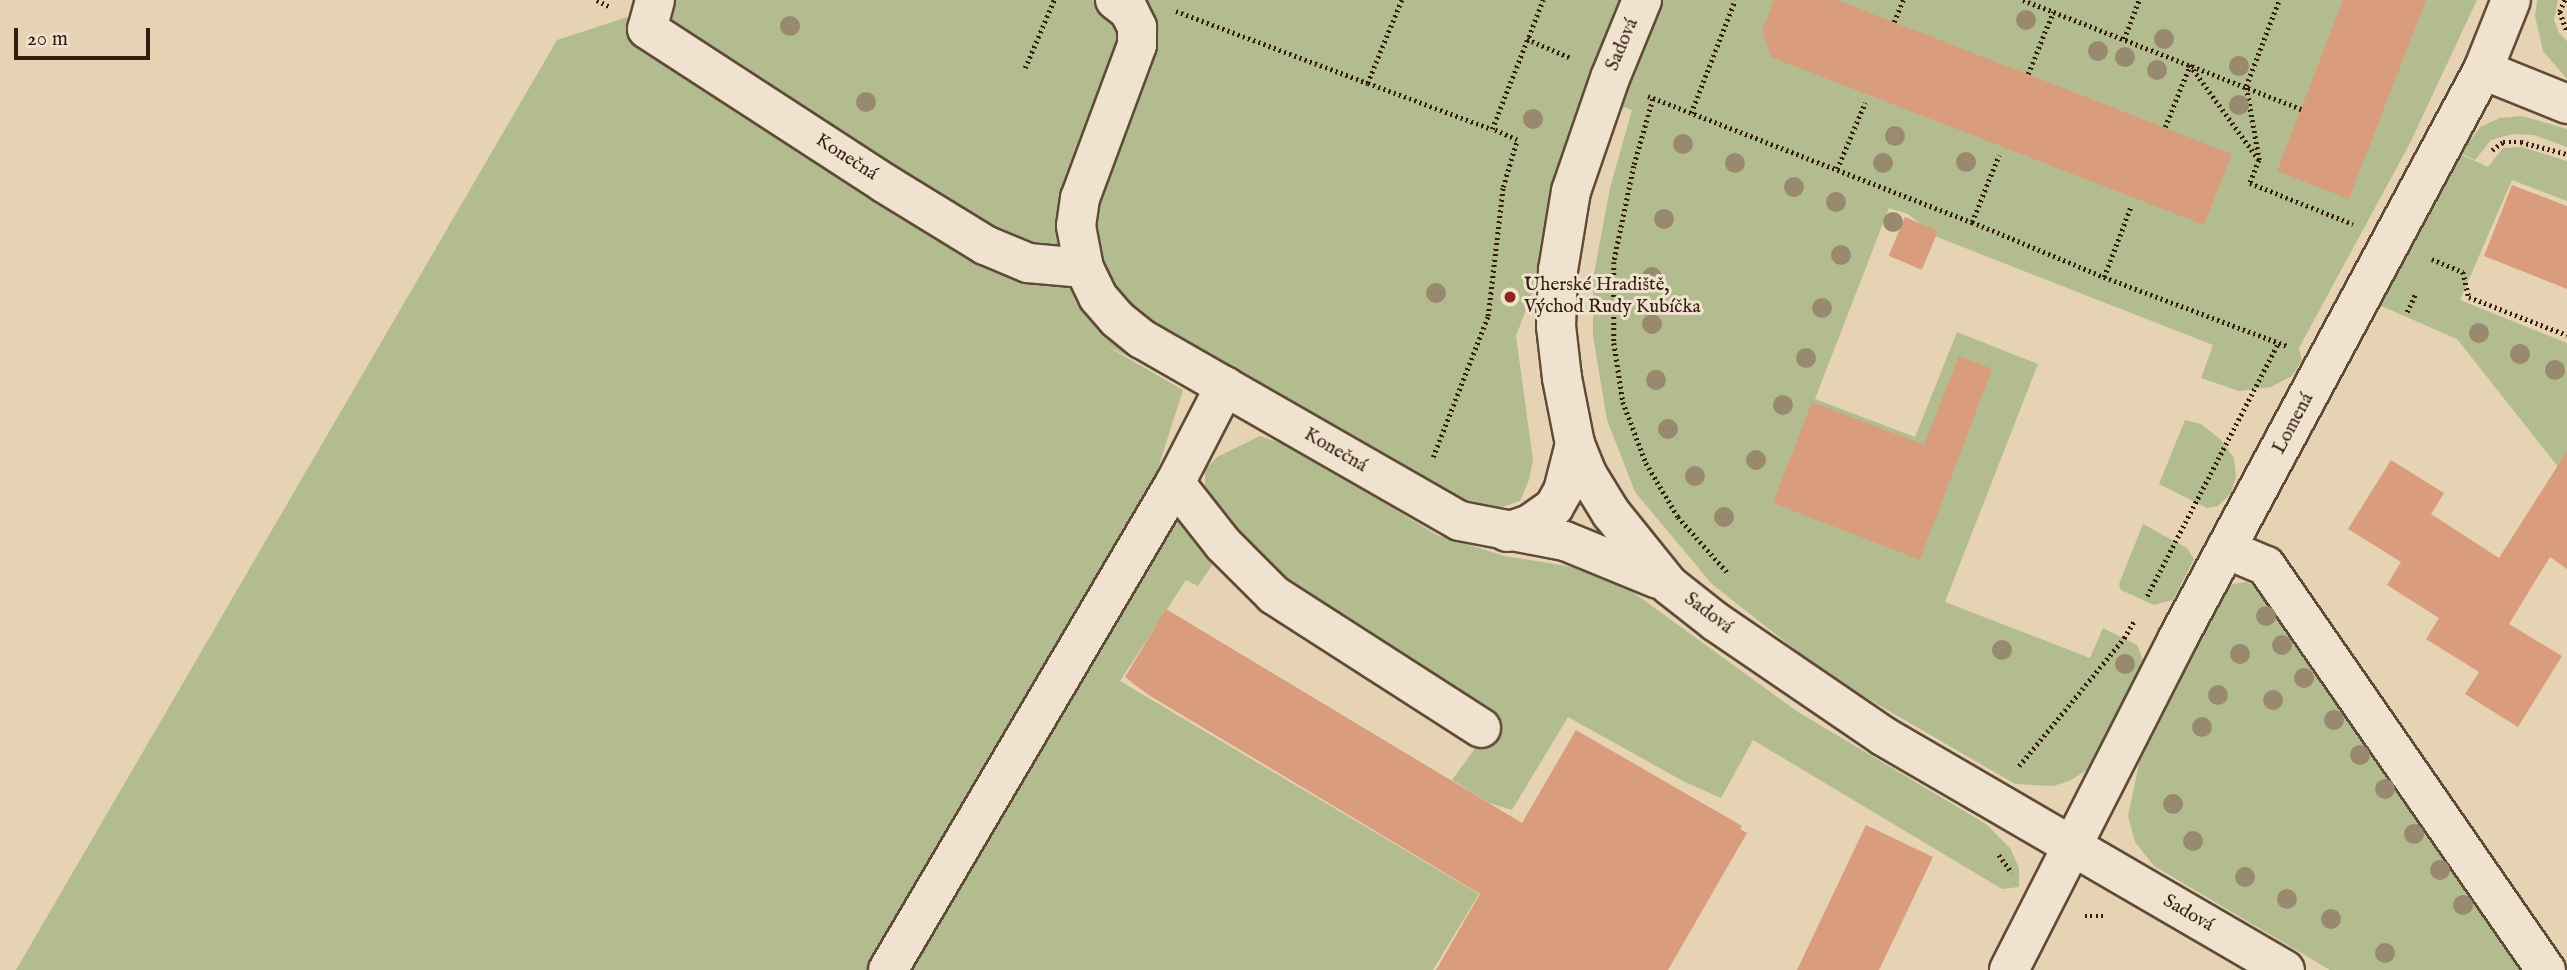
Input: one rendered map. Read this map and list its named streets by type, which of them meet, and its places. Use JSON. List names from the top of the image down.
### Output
{
  "streets": {
    "street": ["Sadová", "Konečná", "Lomená"]
  },
  "crossings": [
    ["Sadová", "Konečná"],
    ["Sadová", "Lomená"]
  ],
  "places": ["Uherské Hradiště, Východ Rudy Kubíčka"],
  "scale_bar": "20 m"
}
